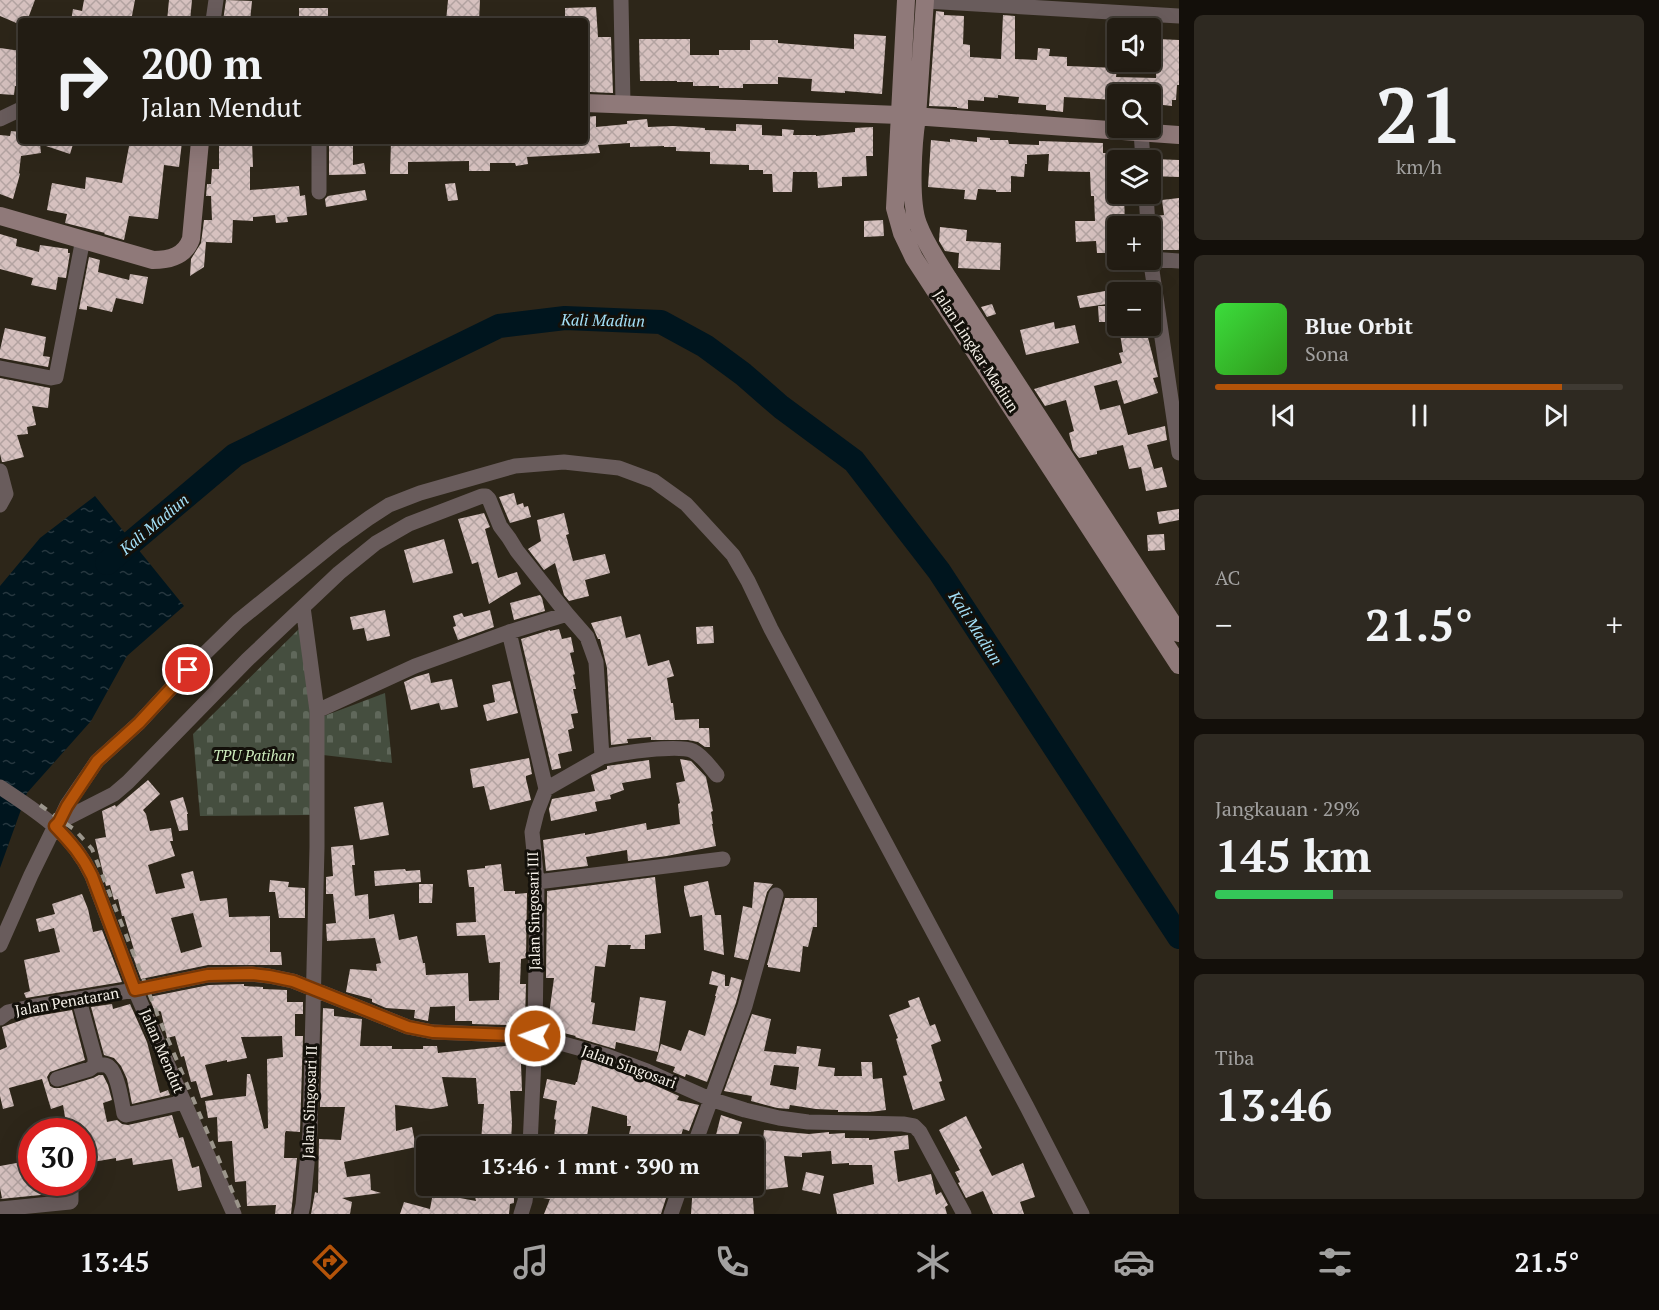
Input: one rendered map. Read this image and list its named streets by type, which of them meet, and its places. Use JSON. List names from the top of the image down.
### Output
{
  "streets": {
    "main road": ["Jalan Lingkar Madiun"],
    "street": [
      "Jalan Singosari III",
      "Jalan Penataran",
      "Jalan Mendut",
      "Jalan Singosari",
      "Jalan Singosari II"
    ]
  },
  "crossings": [
    ["Jalan Singosari III", "Jalan Singosari"],
    ["Jalan Penataran", "Jalan Mendut"],
    ["Jalan Penataran", "Jalan Singosari"],
    ["Jalan Mendut", "Jalan Singosari"],
    ["Jalan Singosari", "Jalan Singosari II"]
  ],
  "water": ["Kali Madiun"],
  "parks": ["TPU Patihan"],
  "page": {
    "tile": [
      ["21", "km/h"],
      "AC",
      ["Jangkauan · 29%", "145 km"],
      ["Tiba", "13:46"]
    ],
    "map_buttons": ["+", "−"],
    "turn": ["200 m", "Jalan Mendut"],
    "song": ["Blue Orbit", "Sona"],
    "heat": ["−", "21.5°", "+"],
    "limit": "30",
    "trip": "13:46 · 1 mnt · 390 m",
    "tabs": ["13:45", "21.5°"]
  }
}
